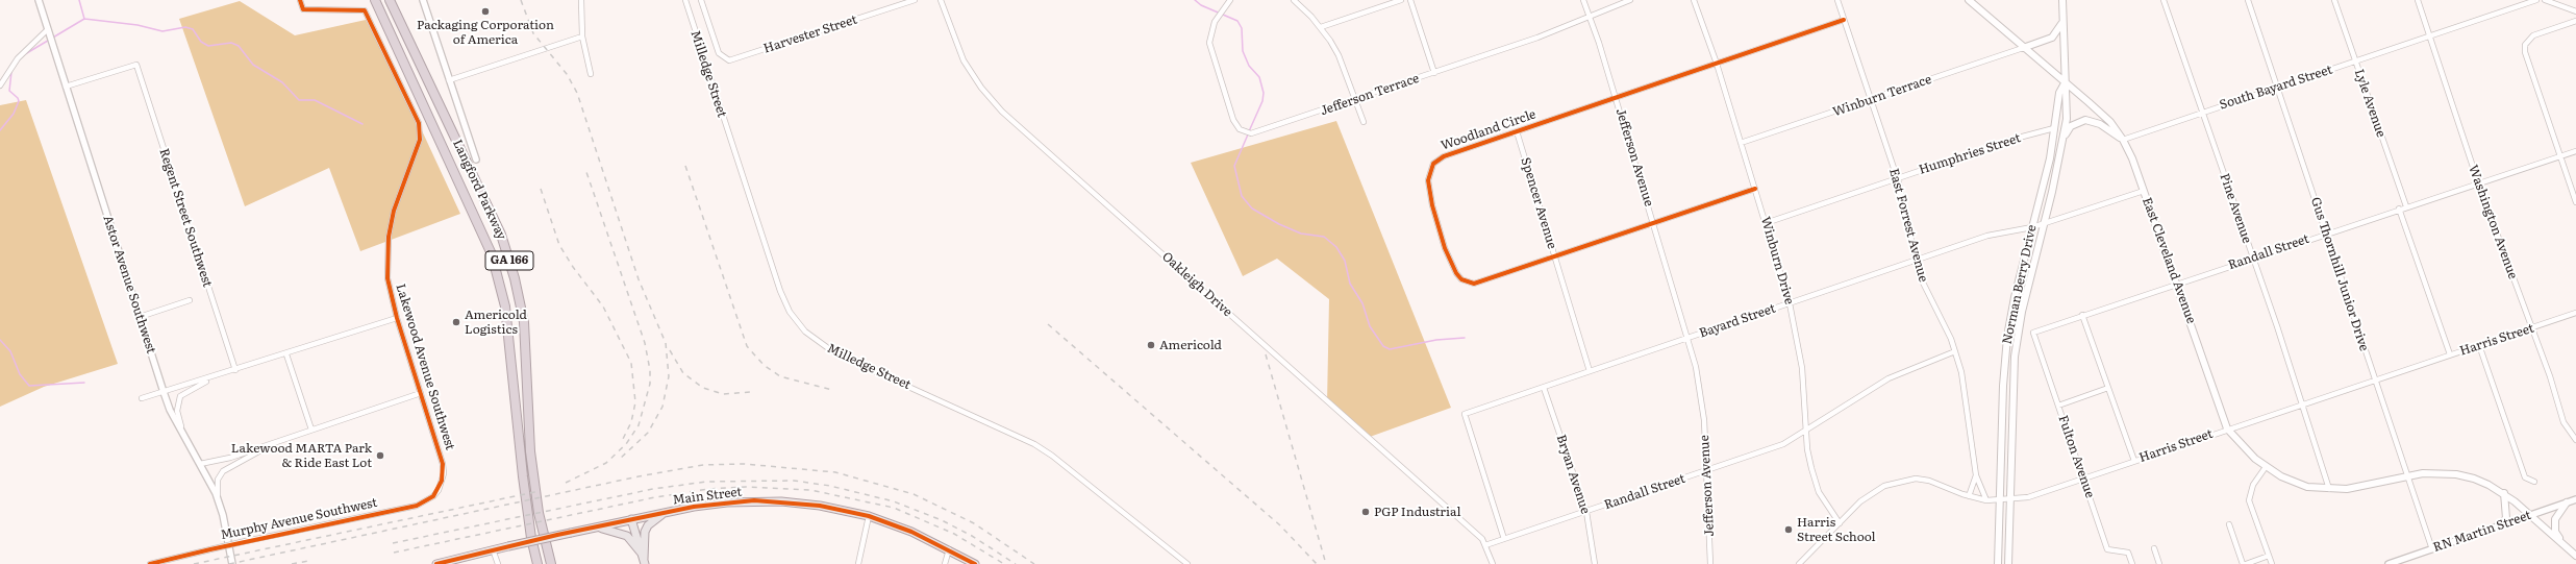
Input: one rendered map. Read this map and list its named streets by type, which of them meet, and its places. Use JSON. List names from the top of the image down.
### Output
{
  "streets": {
    "highway": ["Langford Parkway", "GA 166"],
    "main road": ["East Cleveland Avenue", "Norman Berry Drive", "Main Street"],
    "street": [
      "Harvester Street",
      "Milledge Street",
      "South Bayard Street",
      "Jefferson Terrace",
      "Winburn Terrace",
      "Lyle Avenue",
      "Woodland Circle",
      "Humphries Street",
      "Jefferson Avenue",
      "Spencer Avenue",
      "Pine Avenue",
      "Regent Street Southwest",
      "Washington Avenue",
      "East Forrest Avenue",
      "Randall Street",
      "Winburn Drive",
      "Gus Thornhill Junior Drive",
      "Astor Avenue Southwest",
      "Oakleigh Drive",
      "Bayard Street",
      "Harris Street",
      "Lakewood Avenue Southwest",
      "Fulton Avenue",
      "Bryan Avenue",
      "Murphy Avenue Southwest",
      "RN Martin Street"
    ]
  },
  "crossings": [
    ["Harvester Street", "Milledge Street"],
    ["South Bayard Street", "Lyle Avenue"],
    ["South Bayard Street", "Pine Avenue"],
    ["South Bayard Street", "Washington Avenue"],
    ["South Bayard Street", "East Cleveland Avenue"],
    ["South Bayard Street", "Gus Thornhill Junior Drive"],
    ["Jefferson Terrace", "Jefferson Avenue"],
    ["Winburn Terrace", "East Forrest Avenue"],
    ["Winburn Terrace", "Winburn Drive"],
    ["Winburn Terrace", "East Cleveland Avenue"],
    ["Lyle Avenue", "Randall Street"],
    ["Woodland Circle", "Jefferson Avenue"],
    ["Woodland Circle", "Spencer Avenue"],
    ["Woodland Circle", "East Forrest Avenue"],
    ["Woodland Circle", "Winburn Drive"],
    ["Humphries Street", "East Forrest Avenue"],
    ["Humphries Street", "Winburn Drive"],
    ["Humphries Street", "Norman Berry Drive"],
    ["Jefferson Avenue", "Randall Street"],
    ["Jefferson Avenue", "Bayard Street"],
    ["Spencer Avenue", "Bayard Street"],
    ["Pine Avenue", "Randall Street"],
    ["Pine Avenue", "East Cleveland Avenue"],
    ["Pine Avenue", "Harris Street"],
    ["Regent Street Southwest", "Astor Avenue Southwest"],
    ["Washington Avenue", "Randall Street"],
    ["Washington Avenue", "Harris Street"],
    ["East Forrest Avenue", "Randall Street"],
    ["East Forrest Avenue", "Bayard Street"],
    ["East Forrest Avenue", "Harris Street"],
    ["Randall Street", "Winburn Drive"],
    ["Randall Street", "East Cleveland Avenue"],
    ["Randall Street", "Gus Thornhill Junior Drive"],
    ["Randall Street", "Oakleigh Drive"],
    ["Randall Street", "Bayard Street"],
    ["Randall Street", "Fulton Avenue"],
    ["Randall Street", "Bryan Avenue"],
    ["Winburn Drive", "Bayard Street"],
    ["Winburn Drive", "Harris Street"],
    ["East Cleveland Avenue", "Gus Thornhill Junior Drive"],
    ["East Cleveland Avenue", "Norman Berry Drive"],
    ["East Cleveland Avenue", "Bayard Street"],
    ["East Cleveland Avenue", "Harris Street"],
    ["East Cleveland Avenue", "RN Martin Street"],
    ["Gus Thornhill Junior Drive", "Harris Street"],
    ["Gus Thornhill Junior Drive", "RN Martin Street"],
    ["Norman Berry Drive", "Bayard Street"],
    ["Norman Berry Drive", "Harris Street"],
    ["Bayard Street", "Bryan Avenue"],
    ["Harris Street", "Fulton Avenue"],
    ["Lakewood Avenue Southwest", "Murphy Avenue Southwest"]
  ],
  "places": [
    "Packaging Corporation of America",
    "Americold Logistics",
    "Americold",
    "Lakewood MARTA Park & Ride East Lot",
    "PGP Industrial",
    "Harris Street School"
  ]
}
